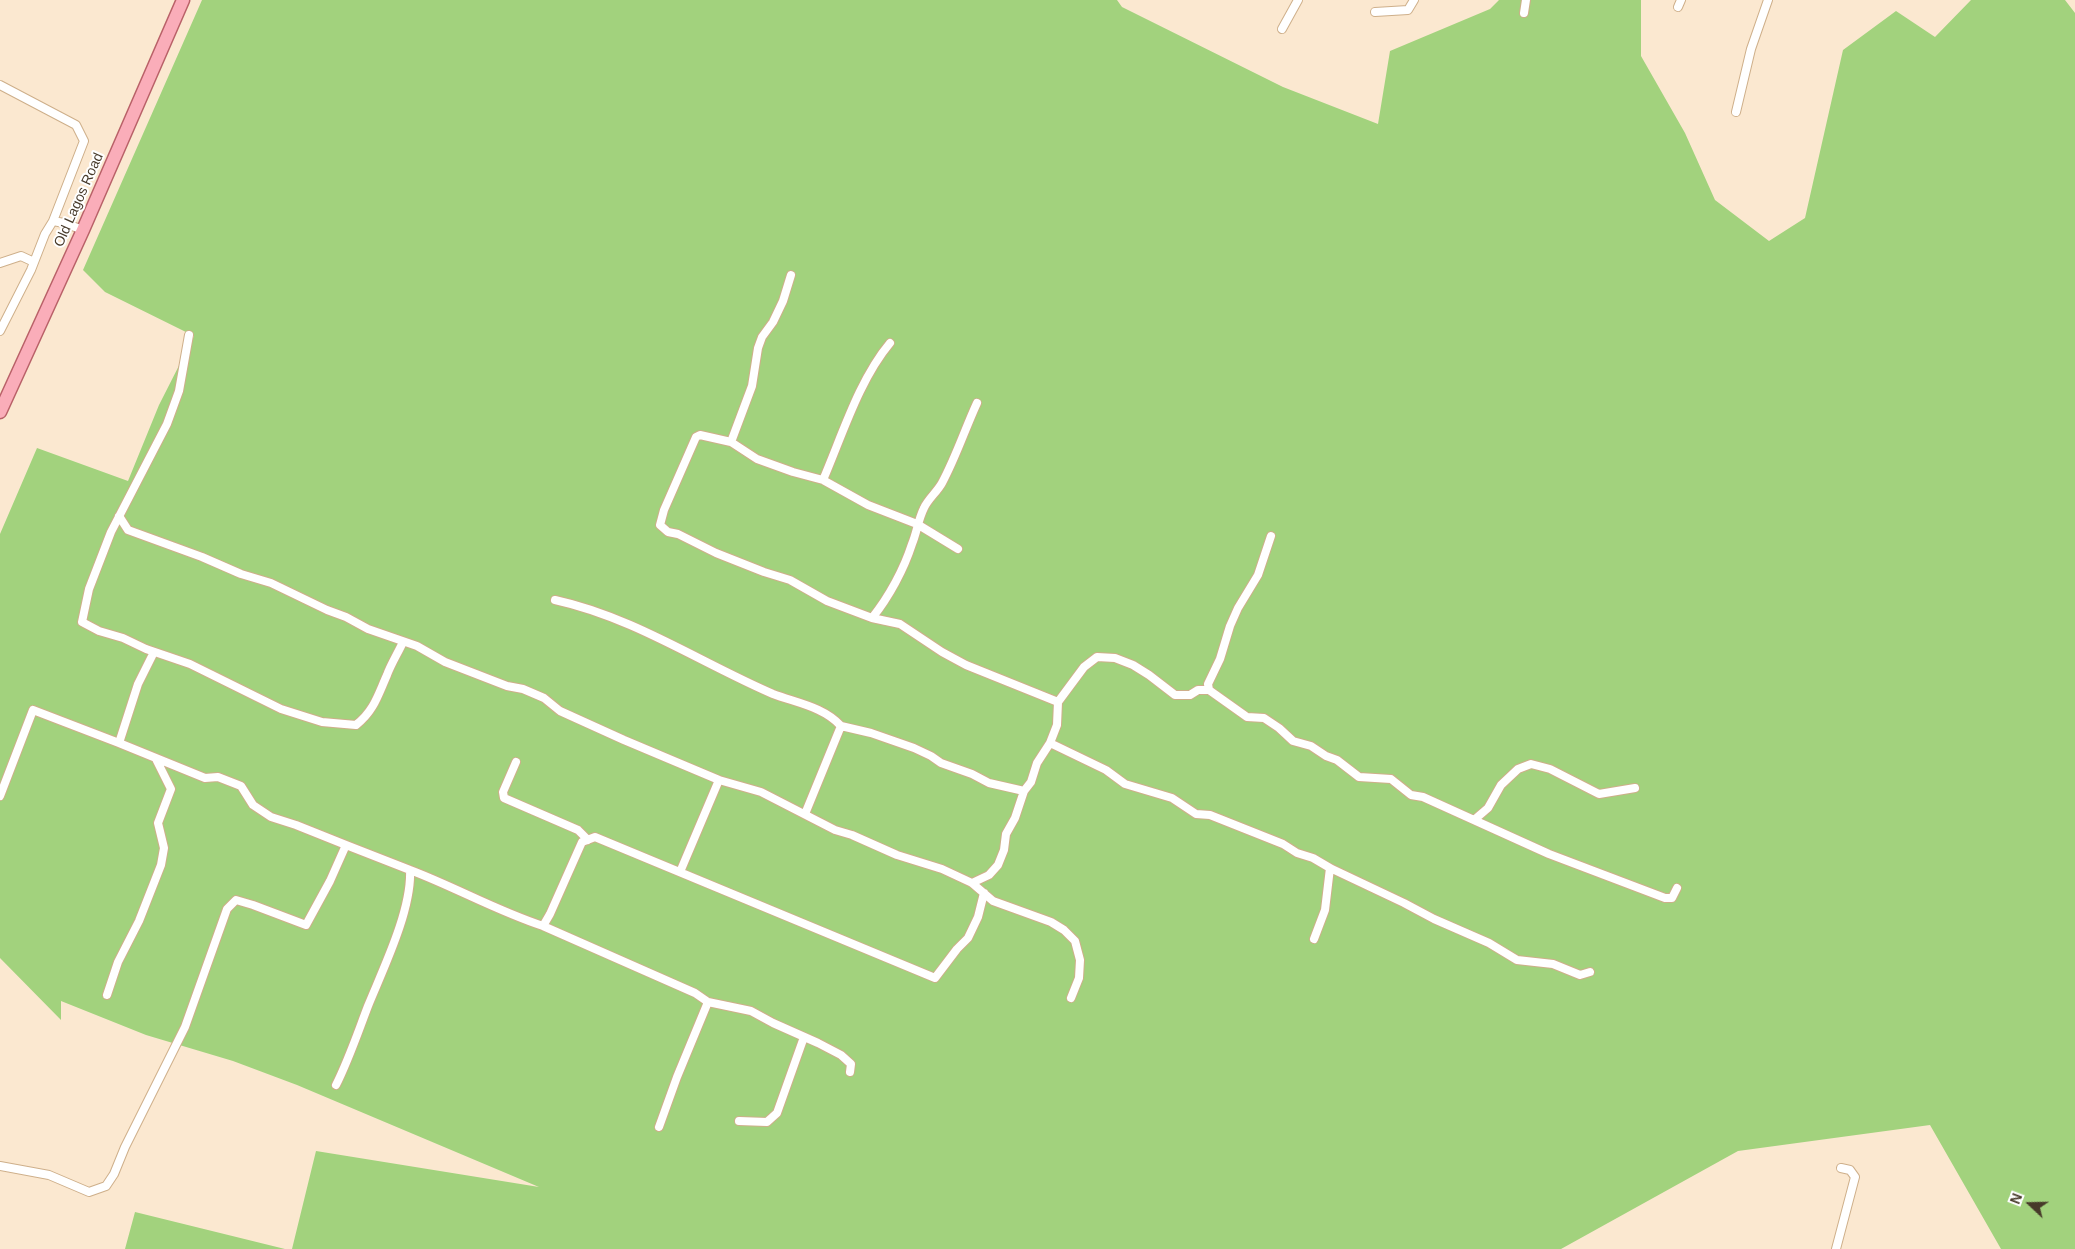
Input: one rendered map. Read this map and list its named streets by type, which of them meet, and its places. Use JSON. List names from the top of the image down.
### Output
{
  "streets": {
    "main road": ["Old Lagos Road"]
  },
  "north": "left"
}
